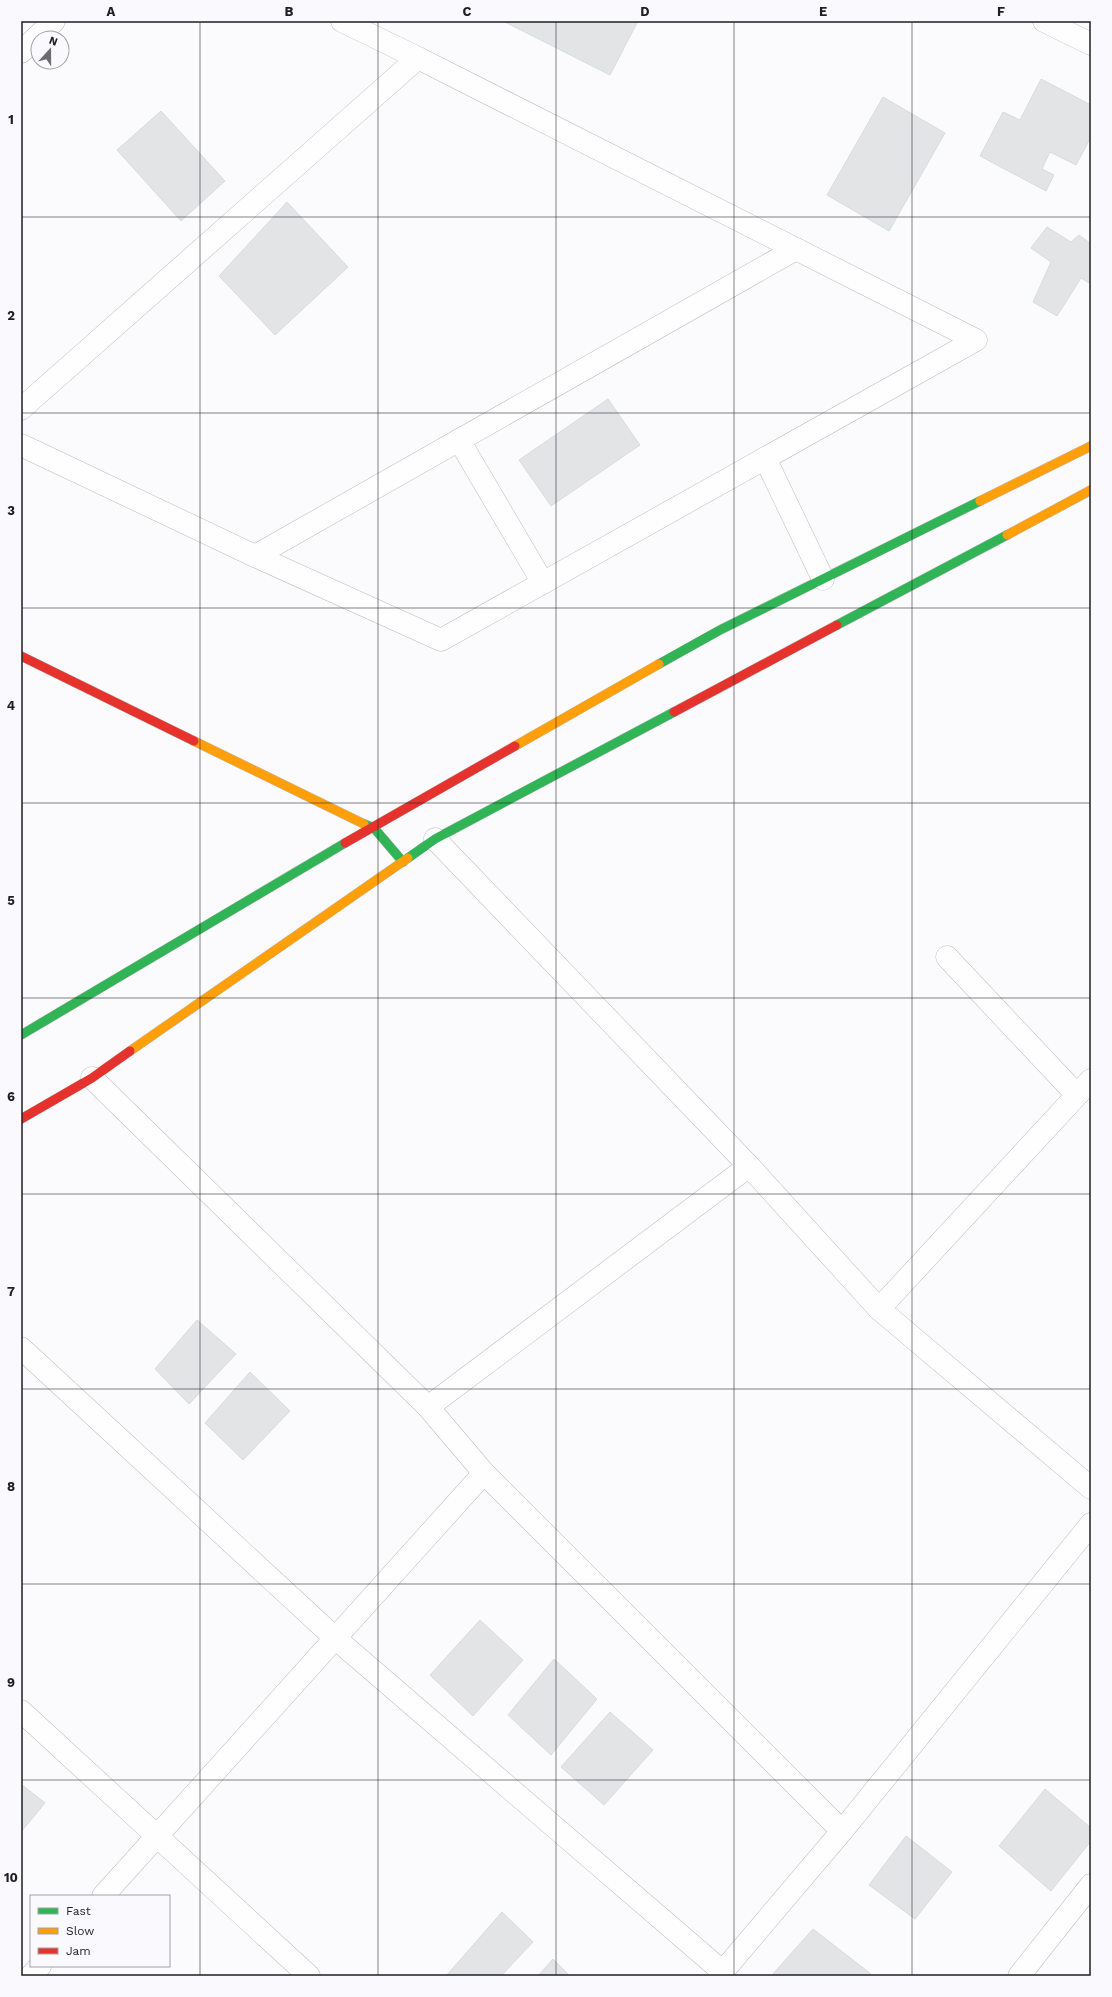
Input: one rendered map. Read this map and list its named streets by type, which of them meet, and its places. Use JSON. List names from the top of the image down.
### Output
{
  "legend": ["Fast", "Slow", "Jam"],
  "north": "top",
  "grid": {
    "columns": [
      "A",
      "B",
      "C",
      "D",
      "E",
      "F"
    ],
    "rows": [
      "1",
      "2",
      "3",
      "4",
      "5",
      "6",
      "7",
      "8",
      "9",
      "10"
    ]
  }
}
